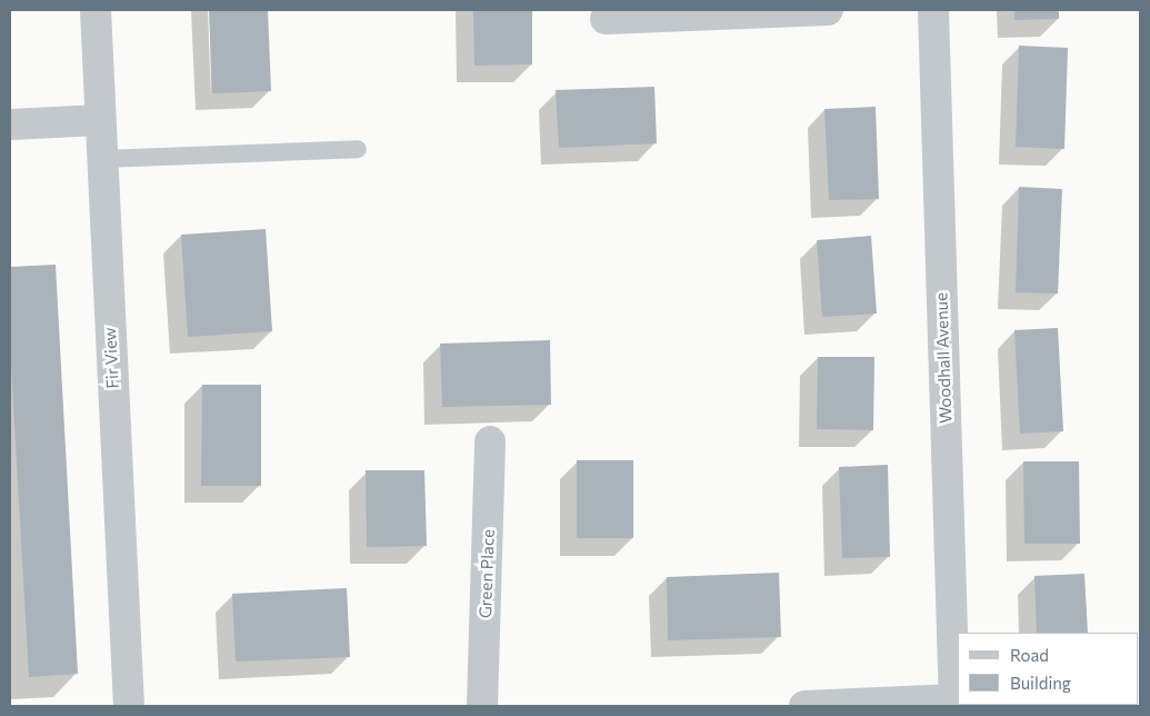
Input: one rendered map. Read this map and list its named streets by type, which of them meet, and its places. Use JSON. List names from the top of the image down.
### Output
{
  "streets": {
    "street": ["Fir View", "Woodhall Avenue", "Green Place"]
  },
  "legend": ["Road", "Building"]
}
